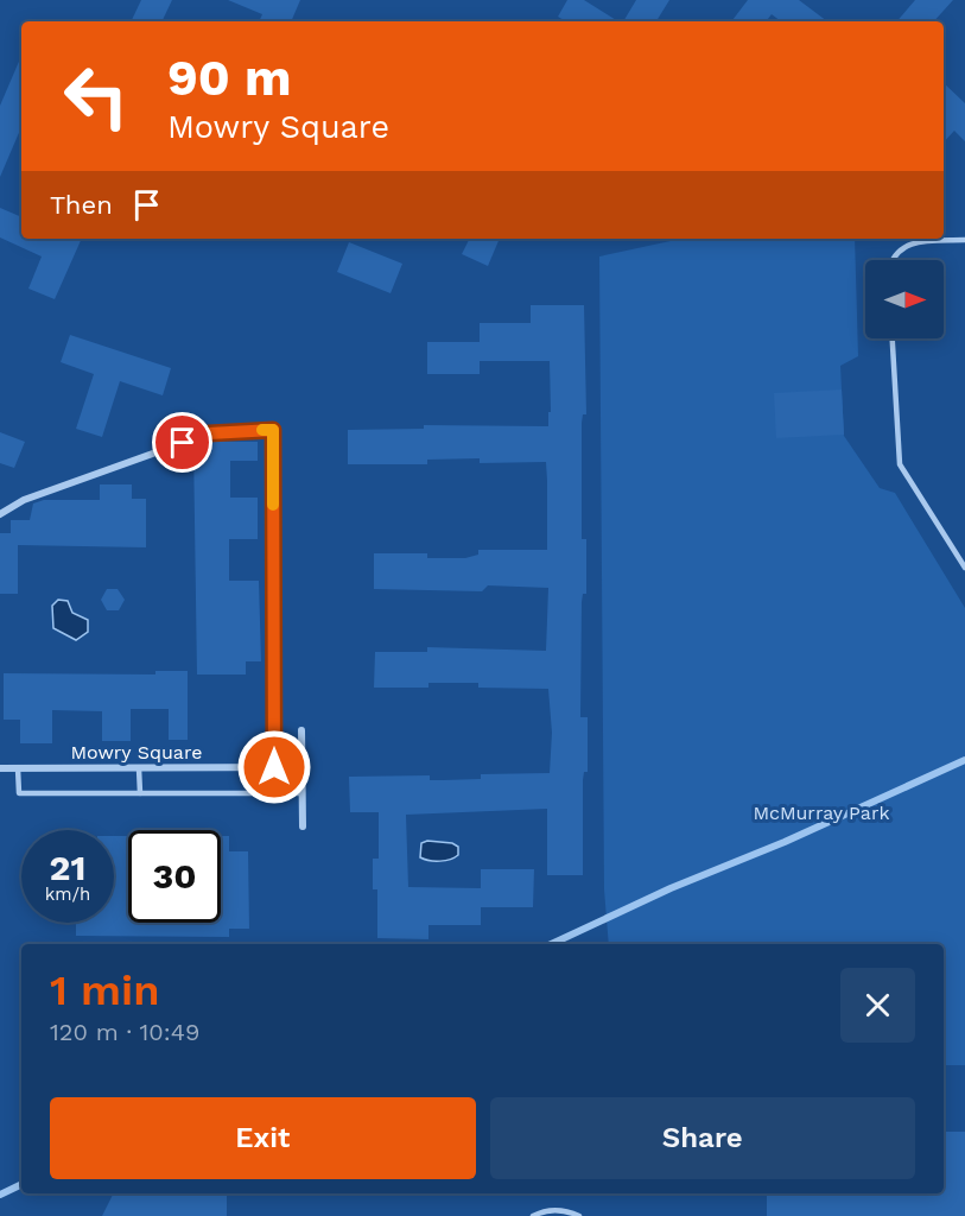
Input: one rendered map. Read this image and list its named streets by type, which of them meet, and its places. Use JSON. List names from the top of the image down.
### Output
{
  "streets": {
    "street": ["Mowry Square"]
  },
  "parks": ["McMurray Park"],
  "north": "right",
  "page": {
    "turn": ["90 m", "Mowry Square"],
    "then": "Then",
    "speed": "21 km/h",
    "limit": "30",
    "heading": ["1 min", "120 m · 10:49"],
    "buttons": ["Exit", "Share"]
  }
}
